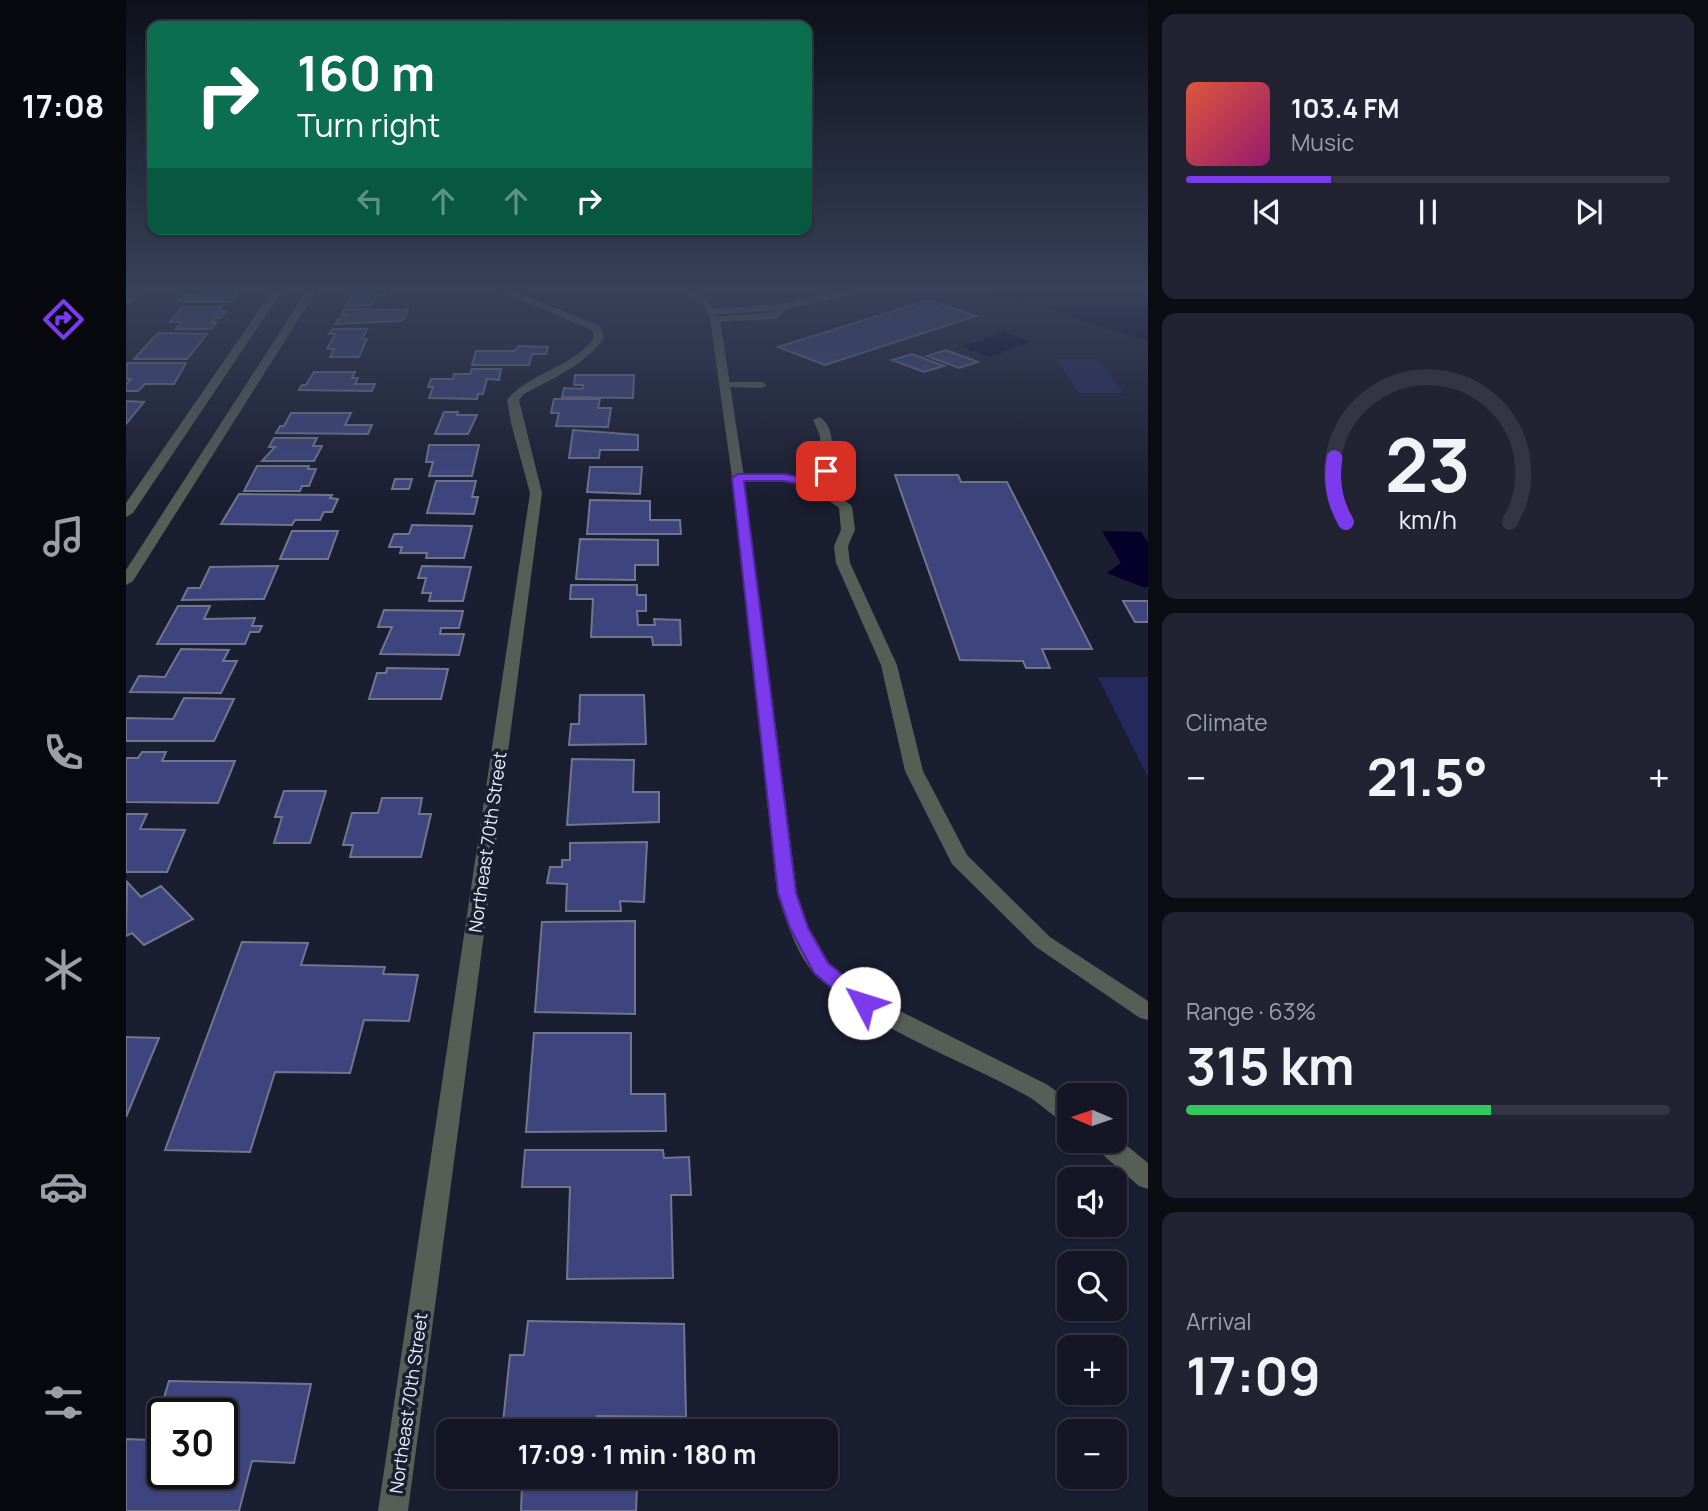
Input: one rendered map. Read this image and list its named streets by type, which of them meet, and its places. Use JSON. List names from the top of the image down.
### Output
{
  "streets": {
    "street": ["Northeast 70th Street"]
  },
  "north": "left",
  "page": {
    "tabs": "17:08",
    "turn": ["160 m", "Turn right"],
    "song": ["103.4 FM", "Music"],
    "tile": [
      "Climate",
      ["Range · 63%", "315 km"],
      ["Arrival", "17:09"]
    ],
    "heat": ["−", "21.5°", "+"],
    "map_buttons": ["+", "−"],
    "limit": "30",
    "trip": "17:09 · 1 min · 180 m",
    "gauge": ["23", "km/h"]
  }
}
